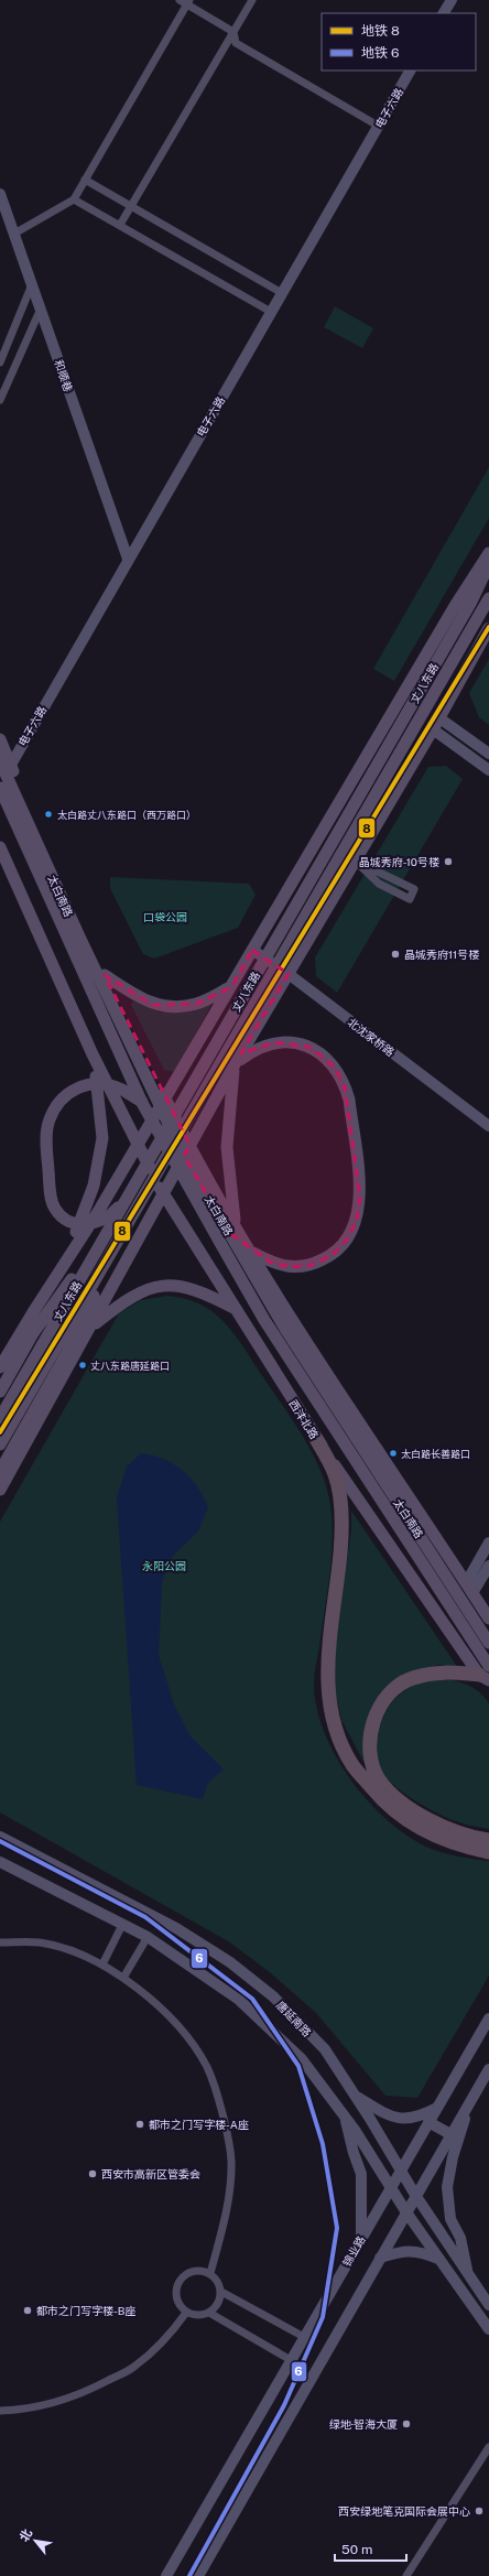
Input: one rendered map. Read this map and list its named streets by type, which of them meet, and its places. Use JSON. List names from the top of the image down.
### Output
{
  "streets": {
    "main road": [
      "电子六路",
      "和顺巷",
      "丈八东路",
      "太白南路",
      "北沈家桥路",
      "西沣北路",
      "唐延南路",
      "锦业路"
    ]
  },
  "crossings": [
    ["电子六路", "和顺巷"],
    ["电子六路", "太白南路"],
    ["太白南路", "西沣北路"],
    ["唐延南路", "锦业路"]
  ],
  "parks": ["口袋公园", "永阳公园"],
  "places": [
    "太白路丈八东路口（西万路口）",
    "晶城秀府-10号楼",
    "晶城秀府11号楼",
    "丈八东路唐延路口",
    "太白路长善路口",
    "都市之门写字楼-A座",
    "西安市高新区管委会",
    "都市之门写字楼-B座",
    "绿地·智海大厦",
    "西安绿地笔克国际会展中心"
  ],
  "lines": ["metro line 8", "metro line 6"],
  "legend": ["地铁 8", "地铁 6"],
  "scale_bar": "50 m",
  "north": "top left"
}
